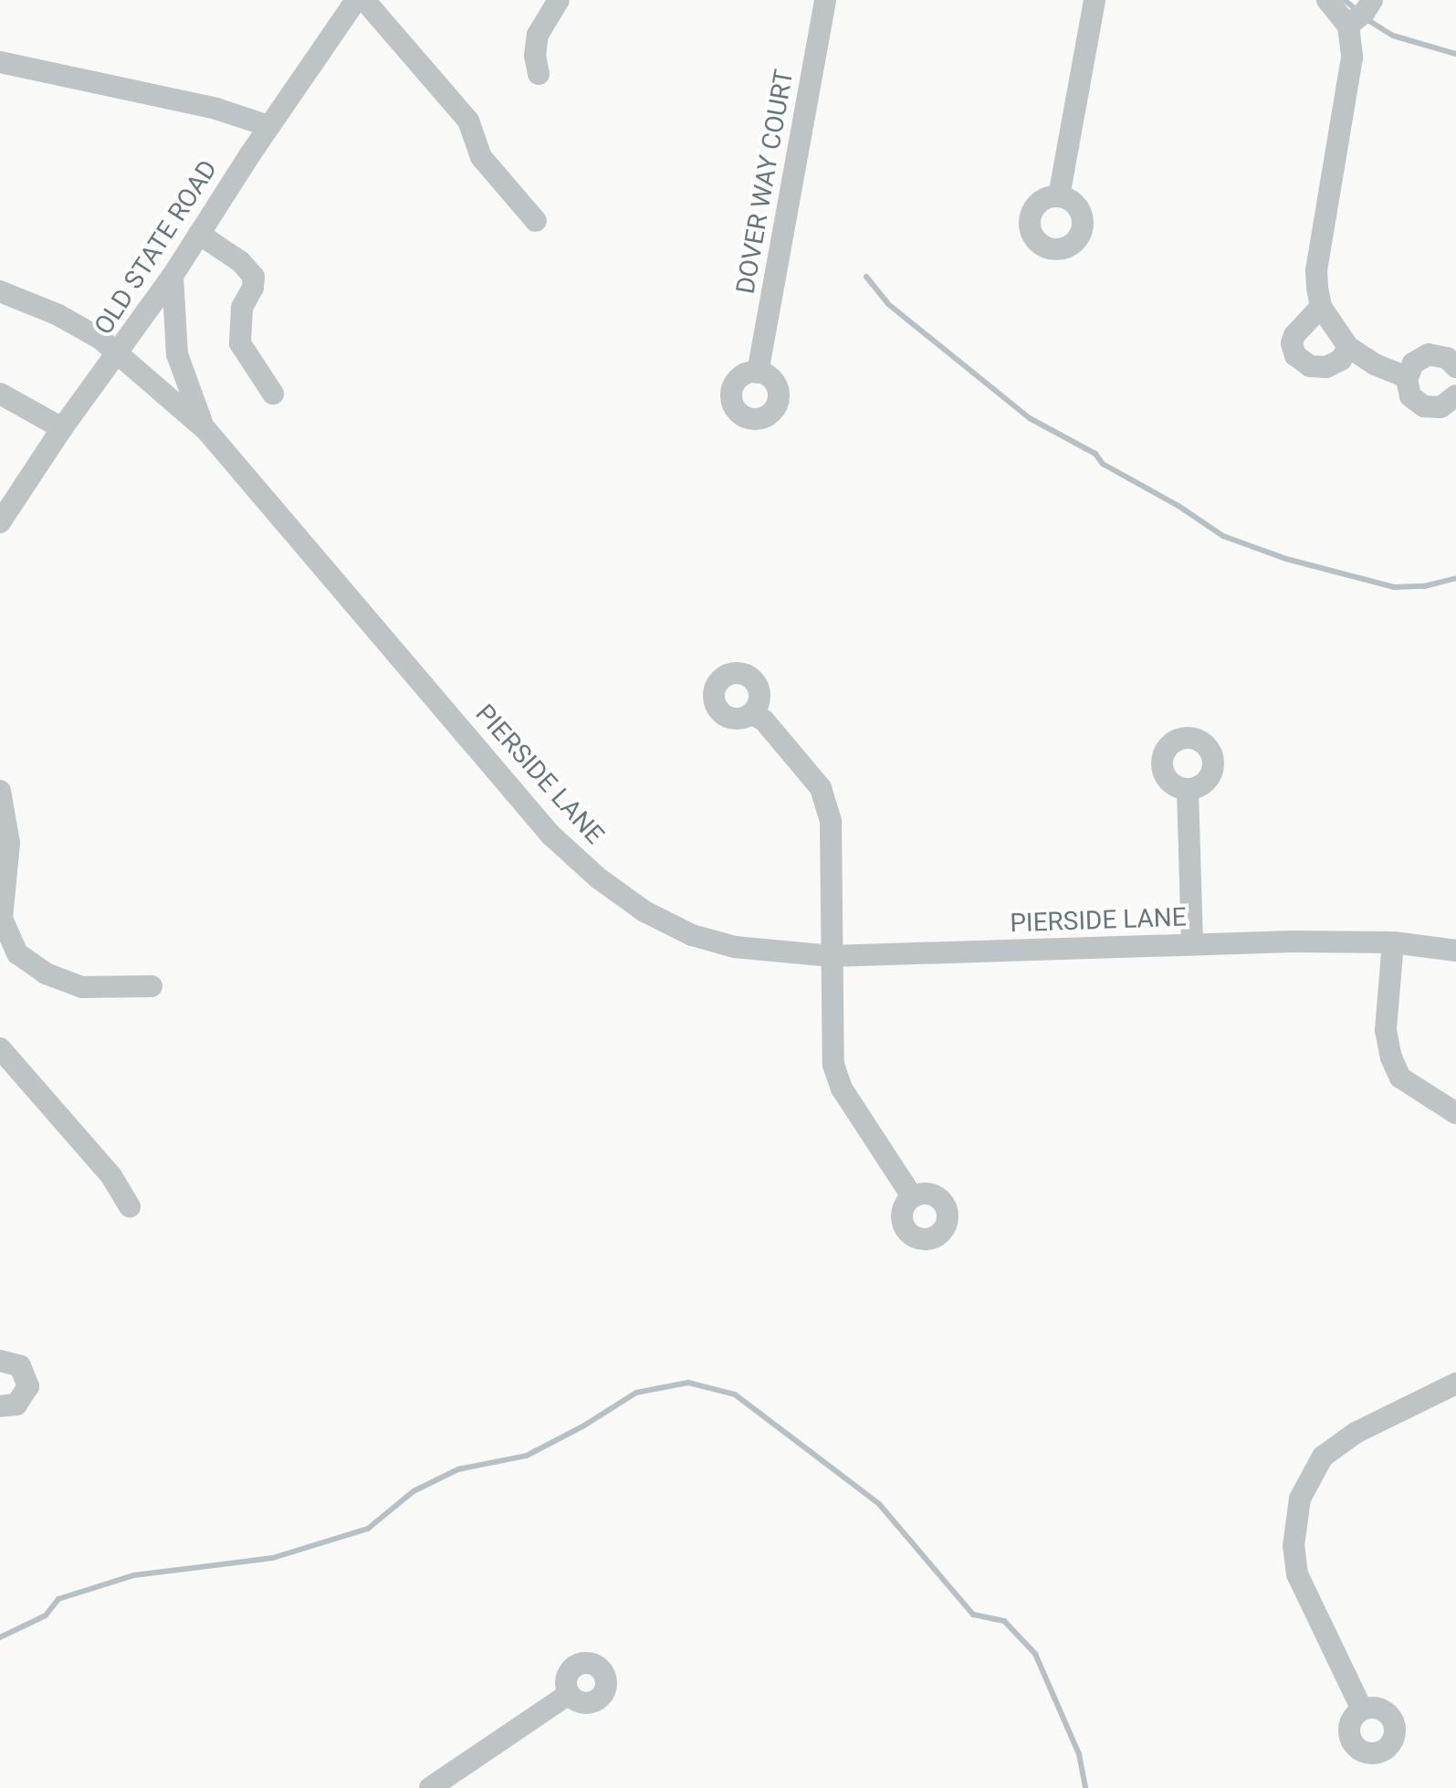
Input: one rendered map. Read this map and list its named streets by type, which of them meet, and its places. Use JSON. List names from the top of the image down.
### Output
{
  "streets": {
    "street": ["DOVER WAY COURT", "OLD STATE ROAD", "PIERSIDE LANE"]
  },
  "crossings": [
    ["OLD STATE ROAD", "PIERSIDE LANE"]
  ]
}
